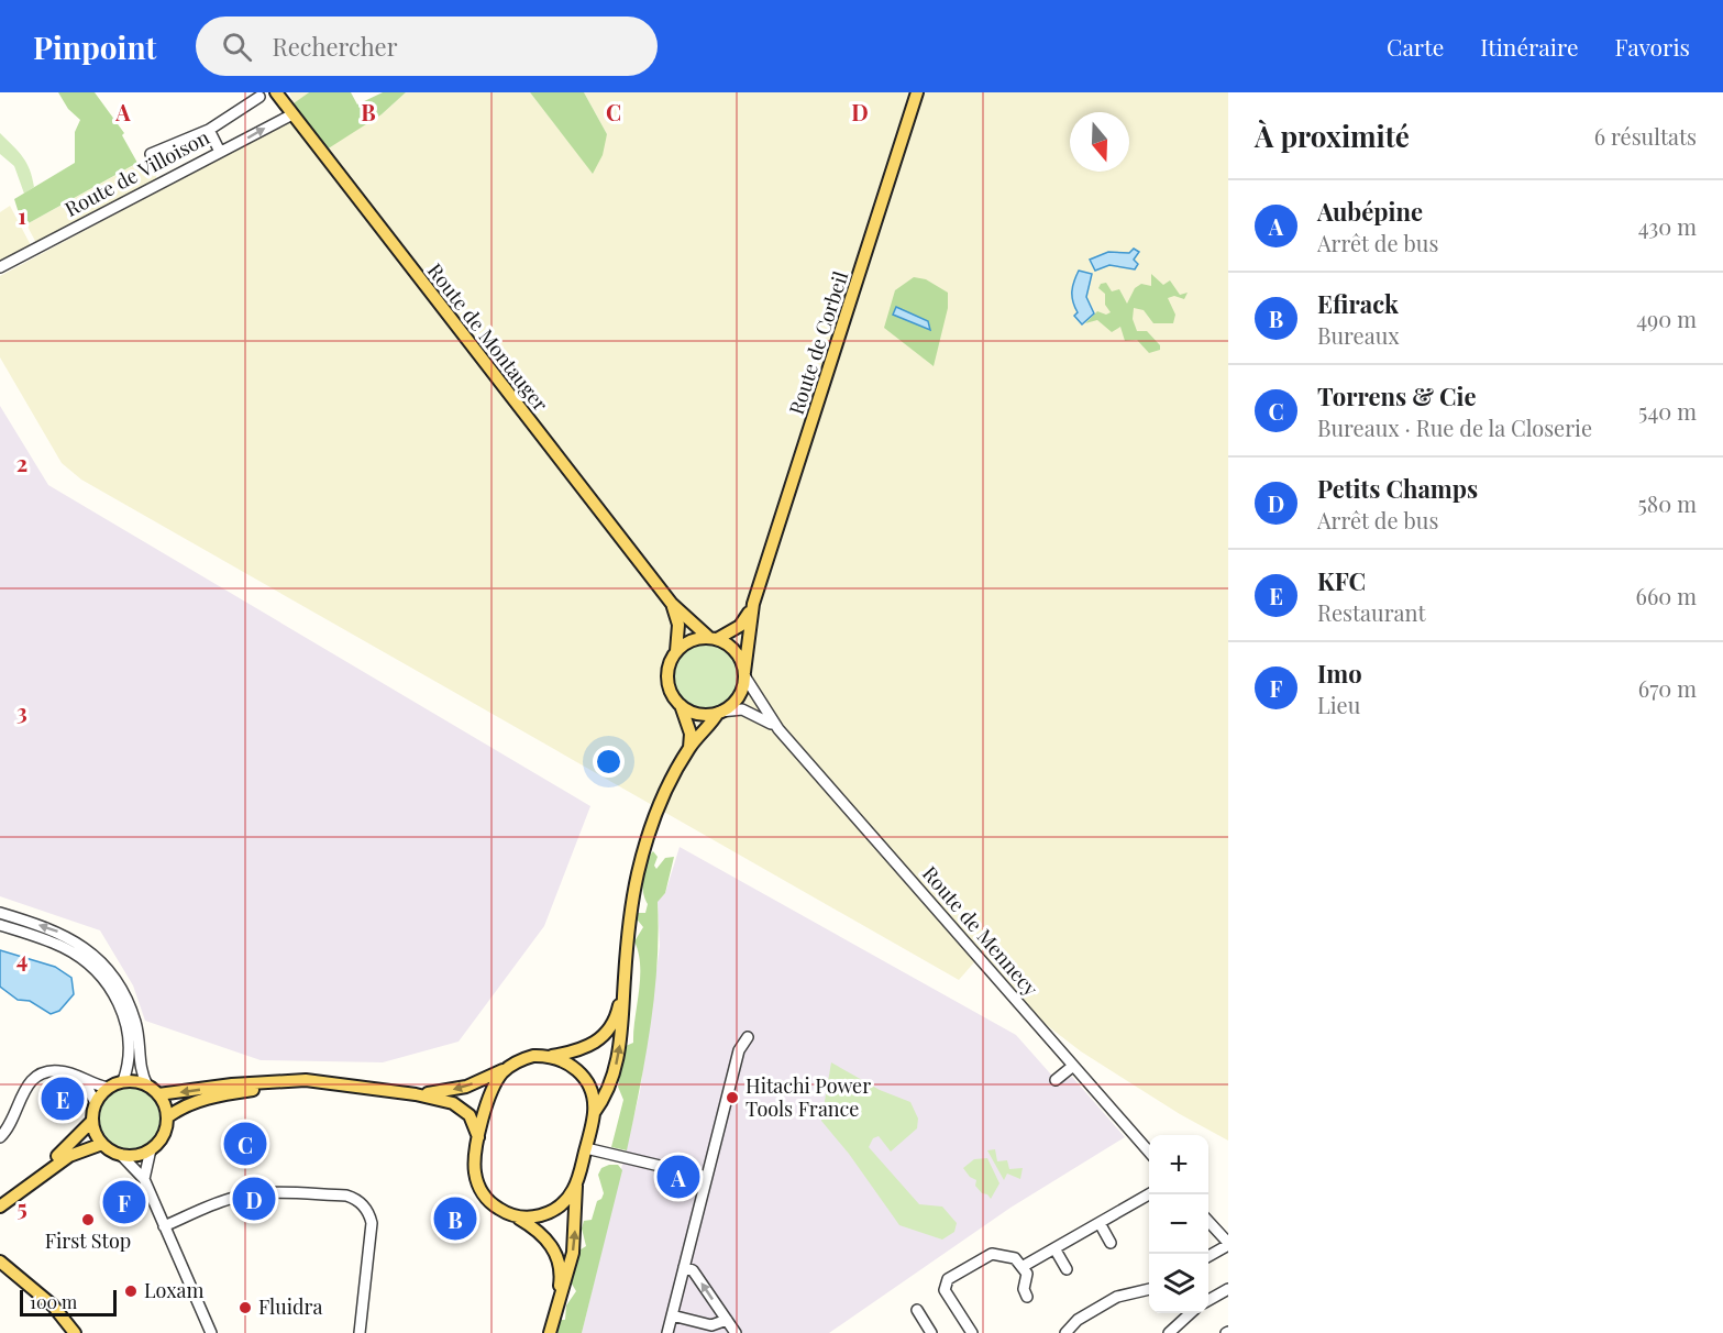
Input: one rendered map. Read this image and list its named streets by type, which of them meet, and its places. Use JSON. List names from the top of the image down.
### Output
{
  "streets": {
    "main road": ["Route de Montauger", "Route de Corbeil"],
    "street": ["Route de Villoison", "Route de Mennecy"]
  },
  "crossings": [
    ["Route de Villoison", "Route de Montauger"],
    ["Route de Montauger", "Route de Corbeil"],
    ["Route de Montauger", "Route de Mennecy"],
    ["Route de Corbeil", "Route de Mennecy"]
  ],
  "places": [
    "Hitachi Power Tools France",
    "First Stop",
    "Loxam",
    "Fluidra"
  ],
  "scale_bar": "100 m",
  "north": "bottom",
  "page": {
    "header": "Pinpoint",
    "search": "Rechercher",
    "nav": ["Carte", "Itinéraire", "Favoris"],
    "heading": ["À proximité", "6 résultats"],
    "list": [
      {
        "mark": "A",
        "name": "Aubépine",
        "note": "Arrêt de bus",
        "value": "430 m"
      },
      {
        "mark": "B",
        "name": "Efirack",
        "note": "Bureaux",
        "value": "490 m"
      },
      {
        "mark": "C",
        "name": "Torrens & Cie",
        "note": "Bureaux · Rue de la Closerie",
        "value": "540 m"
      },
      {
        "mark": "D",
        "name": "Petits Champs",
        "note": "Arrêt de bus",
        "value": "580 m"
      },
      {
        "mark": "E",
        "name": "KFC",
        "note": "Restaurant",
        "value": "660 m"
      },
      {
        "mark": "F",
        "name": "Imo",
        "note": "Lieu",
        "value": "670 m"
      }
    ],
    "pins": [
      "E",
      "C",
      "A",
      "D",
      "F",
      "B"
    ],
    "map_buttons": ["+", "−"],
    "scale": "100 m"
  },
  "grid": {
    "columns": [
      "A",
      "B",
      "C",
      "D"
    ],
    "rows": [
      "1",
      "2",
      "3",
      "4",
      "5"
    ]
  }
}
